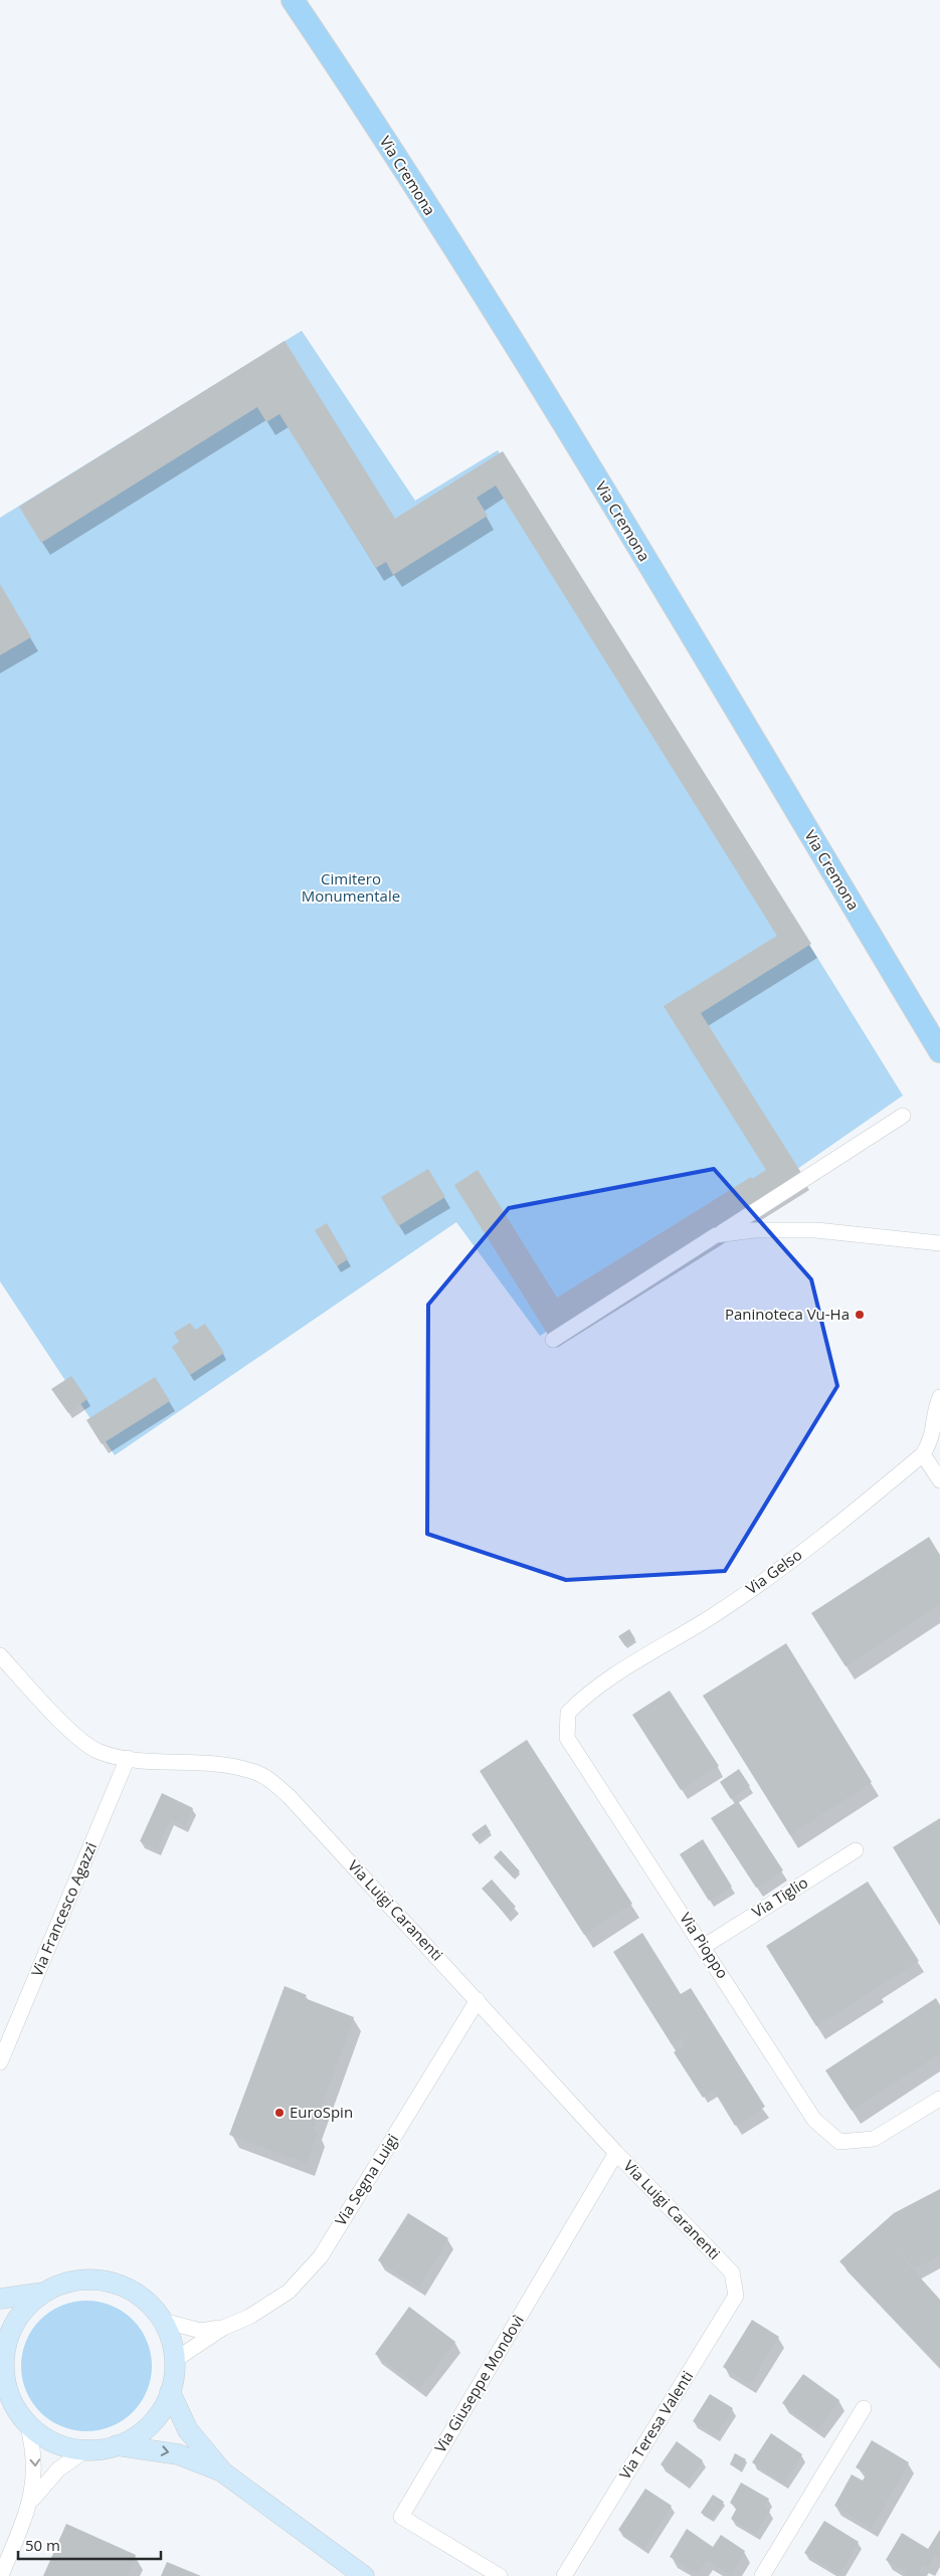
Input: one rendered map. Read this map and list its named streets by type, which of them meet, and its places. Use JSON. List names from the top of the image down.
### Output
{
  "streets": {
    "main road": ["Via Cremona"],
    "street": [
      "Via Gelso",
      "Via Tiglio",
      "Via Francesco Agazzi",
      "Via Luigi Caranenti",
      "Via Pioppo",
      "Via Segna Luigi",
      "Via Giuseppe Mondovì",
      "Via Teresa Valenti"
    ]
  },
  "crossings": [
    ["Via Gelso", "Via Pioppo"],
    ["Via Tiglio", "Via Pioppo"],
    ["Via Francesco Agazzi", "Via Luigi Caranenti"],
    ["Via Luigi Caranenti", "Via Segna Luigi"],
    ["Via Luigi Caranenti", "Via Giuseppe Mondovì"],
    ["Via Luigi Caranenti", "Via Teresa Valenti"]
  ],
  "parks": ["Cimitero Monumentale"],
  "places": ["Paninoteca Vu-Ha", "EuroSpin"],
  "scale_bar": "50 m"
}
